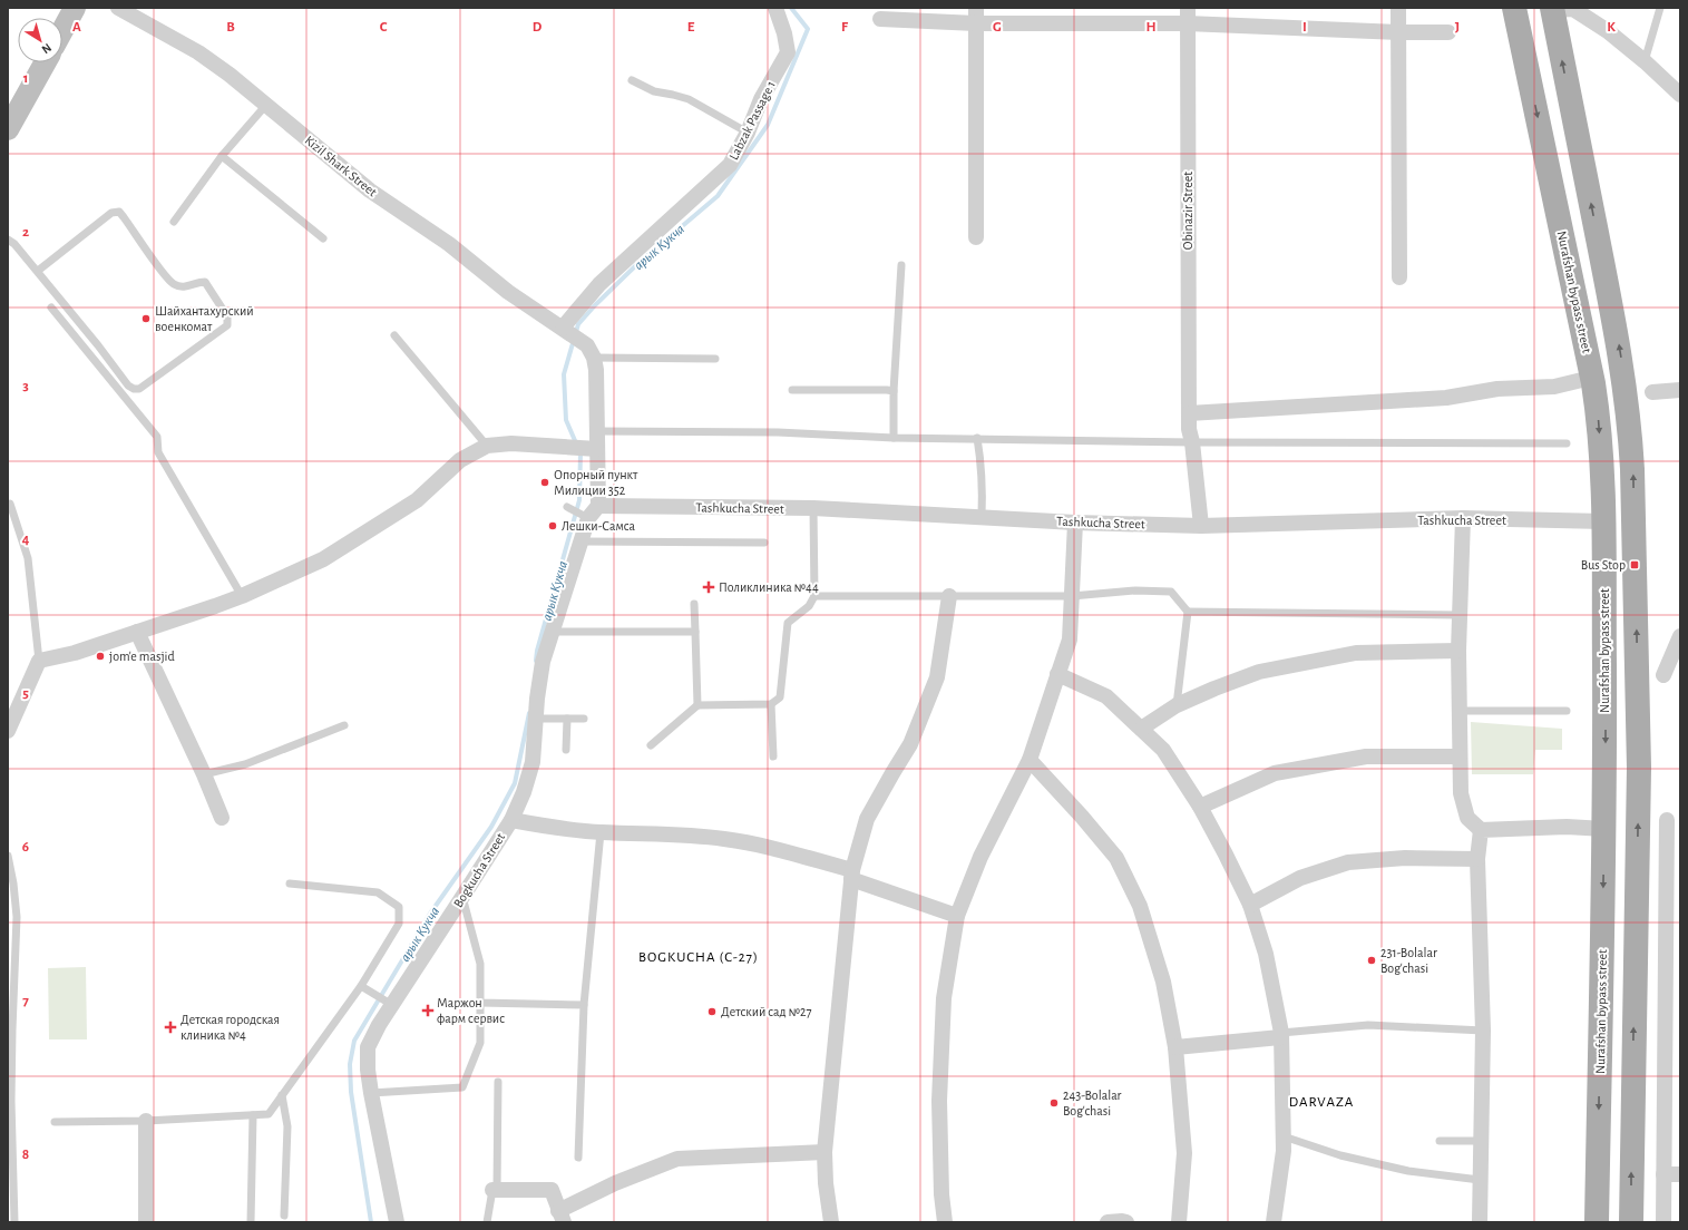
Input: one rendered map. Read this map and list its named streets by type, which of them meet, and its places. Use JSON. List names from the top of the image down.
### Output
{
  "streets": {
    "main road": ["Nurafshan bypass street"],
    "street": [
      "Labzak Passage 1",
      "Kizil Shark Street",
      "Obinazir Street",
      "Tashkucha Street",
      "Bogkucha Street"
    ]
  },
  "crossings": [
    ["Labzak Passage 1", "Kizil Shark Street"],
    ["Kizil Shark Street", "Bogkucha Street"],
    ["Obinazir Street", "Tashkucha Street"],
    ["Nurafshan bypass street", "Tashkucha Street"],
    ["Tashkucha Street", "Bogkucha Street"]
  ],
  "districts": ["BOGKUCHA (C-27)", "DARVAZA"],
  "water": ["арык Кукча"],
  "places": {
    "other": [
      "Шайхантахурский военкомат",
      "Опорный пункт Милиции 352",
      "Лешки-Самса",
      "jom'e masjid",
      "231-Bolalar Bog'chasi",
      "Детский сад №27",
      "243-Bolalar Bog'chasi"
    ],
    "transit": ["Bus Stop"],
    "health": ["Поликлиника №44", "Маржон фарм сервис", "Детская городская клиника №4"]
  },
  "north": "bottom right",
  "grid": {
    "columns": [
      "A",
      "B",
      "C",
      "D",
      "E",
      "F",
      "G",
      "H",
      "I",
      "J",
      "K"
    ],
    "rows": [
      "1",
      "2",
      "3",
      "4",
      "5",
      "6",
      "7",
      "8"
    ]
  }
}
